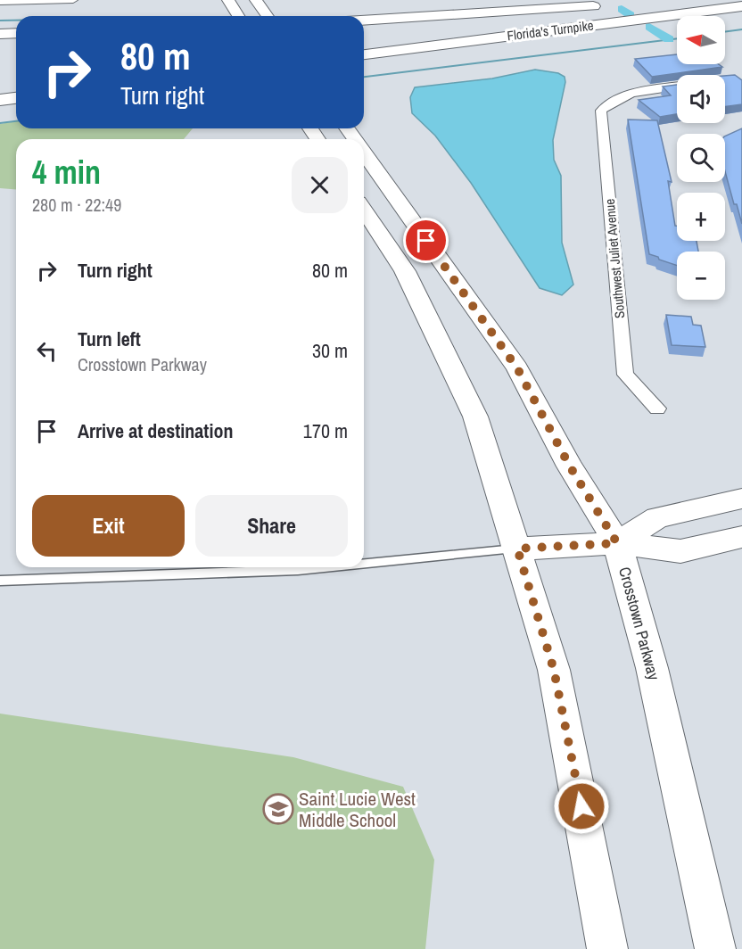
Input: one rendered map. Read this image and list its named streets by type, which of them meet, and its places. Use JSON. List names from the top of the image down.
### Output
{
  "streets": {
    "highway": ["Florida's Turnpike"],
    "main road": ["Crosstown Parkway"],
    "street": ["Southwest Juliet Avenue"]
  },
  "places": {
    "school or university": ["Saint Lucie West Middle School"]
  },
  "north": "left",
  "page": {
    "map_buttons": ["+", "−"],
    "turn": ["80 m", "Turn right"],
    "heading": ["4 min", "280 m · 22:49"],
    "list": [
      {
        "name": "Turn right",
        "value": "80 m"
      },
      {
        "name": "Turn left",
        "note": "Crosstown Parkway",
        "value": "30 m"
      },
      {
        "name": "Arrive at destination",
        "value": "170 m"
      }
    ],
    "buttons": ["Exit", "Share"]
  }
}
